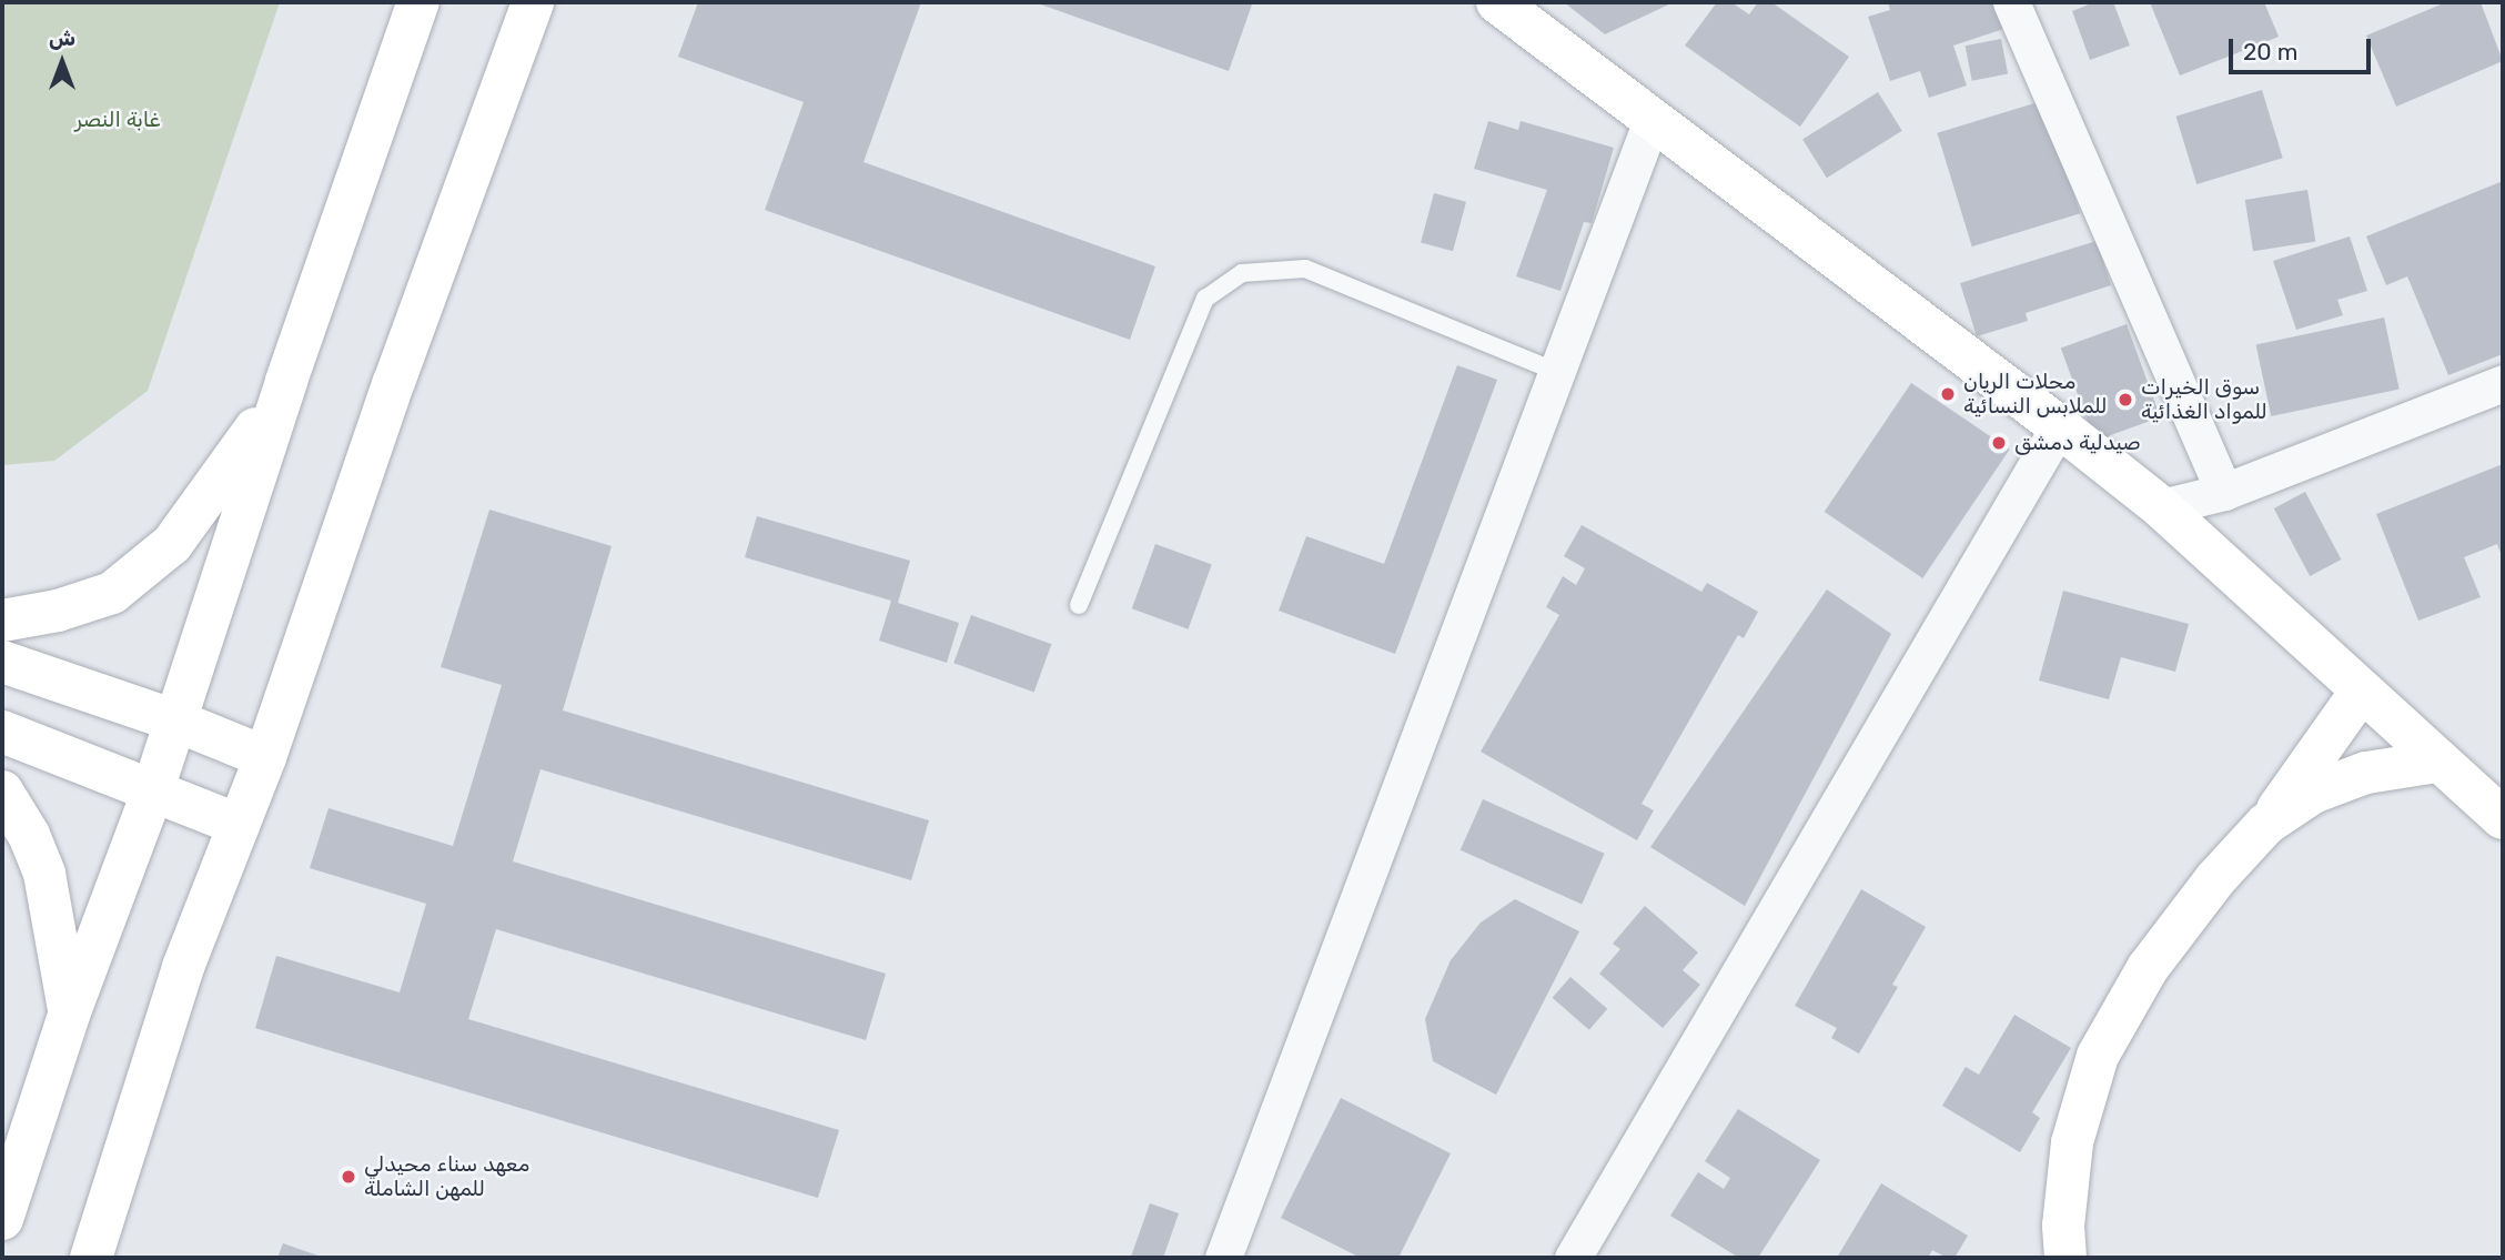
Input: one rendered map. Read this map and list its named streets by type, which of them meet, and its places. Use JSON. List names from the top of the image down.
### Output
{
  "parks": ["غابة النصر"],
  "places": [
    "محلات الريان للملابس النسائية",
    "سوق الخيرات للمواد الغذائية",
    "صيدلية دمشق",
    "معهد سناء محيدلي للمهن الشاملة"
  ],
  "scale_bar": "20 m",
  "north": "top"
}
